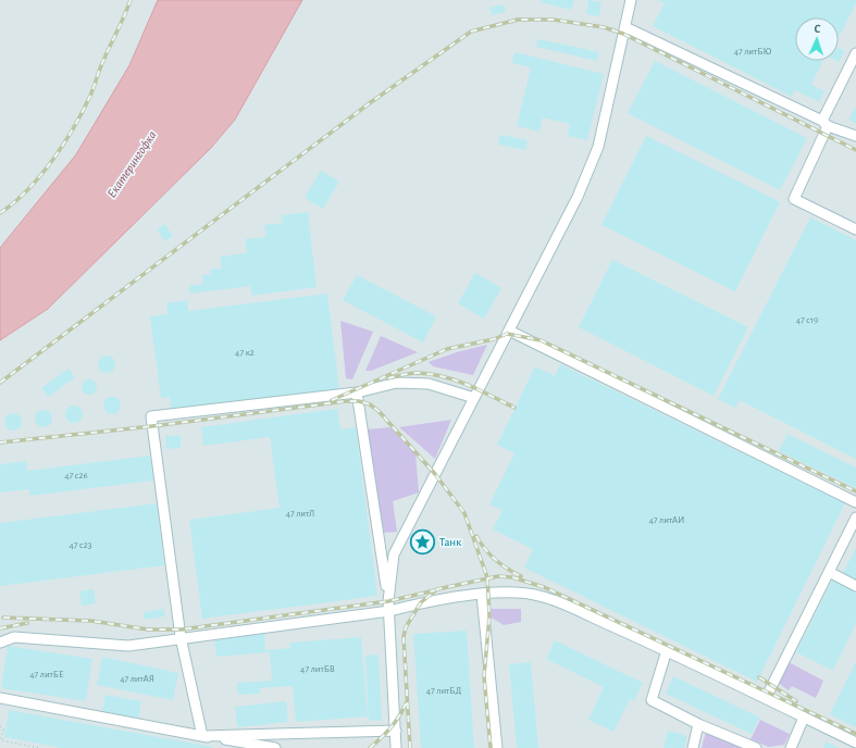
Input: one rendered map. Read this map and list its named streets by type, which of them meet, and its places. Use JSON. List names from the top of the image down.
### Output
{
  "water": ["Екатерингофка"],
  "places": {
    "place": ["Танк"]
  },
  "house_numbers": [
    "47 литБЮ",
    "47 с19",
    "47 к2",
    "47 с26",
    "47 литЛ",
    "47 литАИ",
    "47 с23",
    "47 литБВ",
    "47 литБЕ",
    "47 литАЯ",
    "47 литБД"
  ],
  "north": "top"
}
